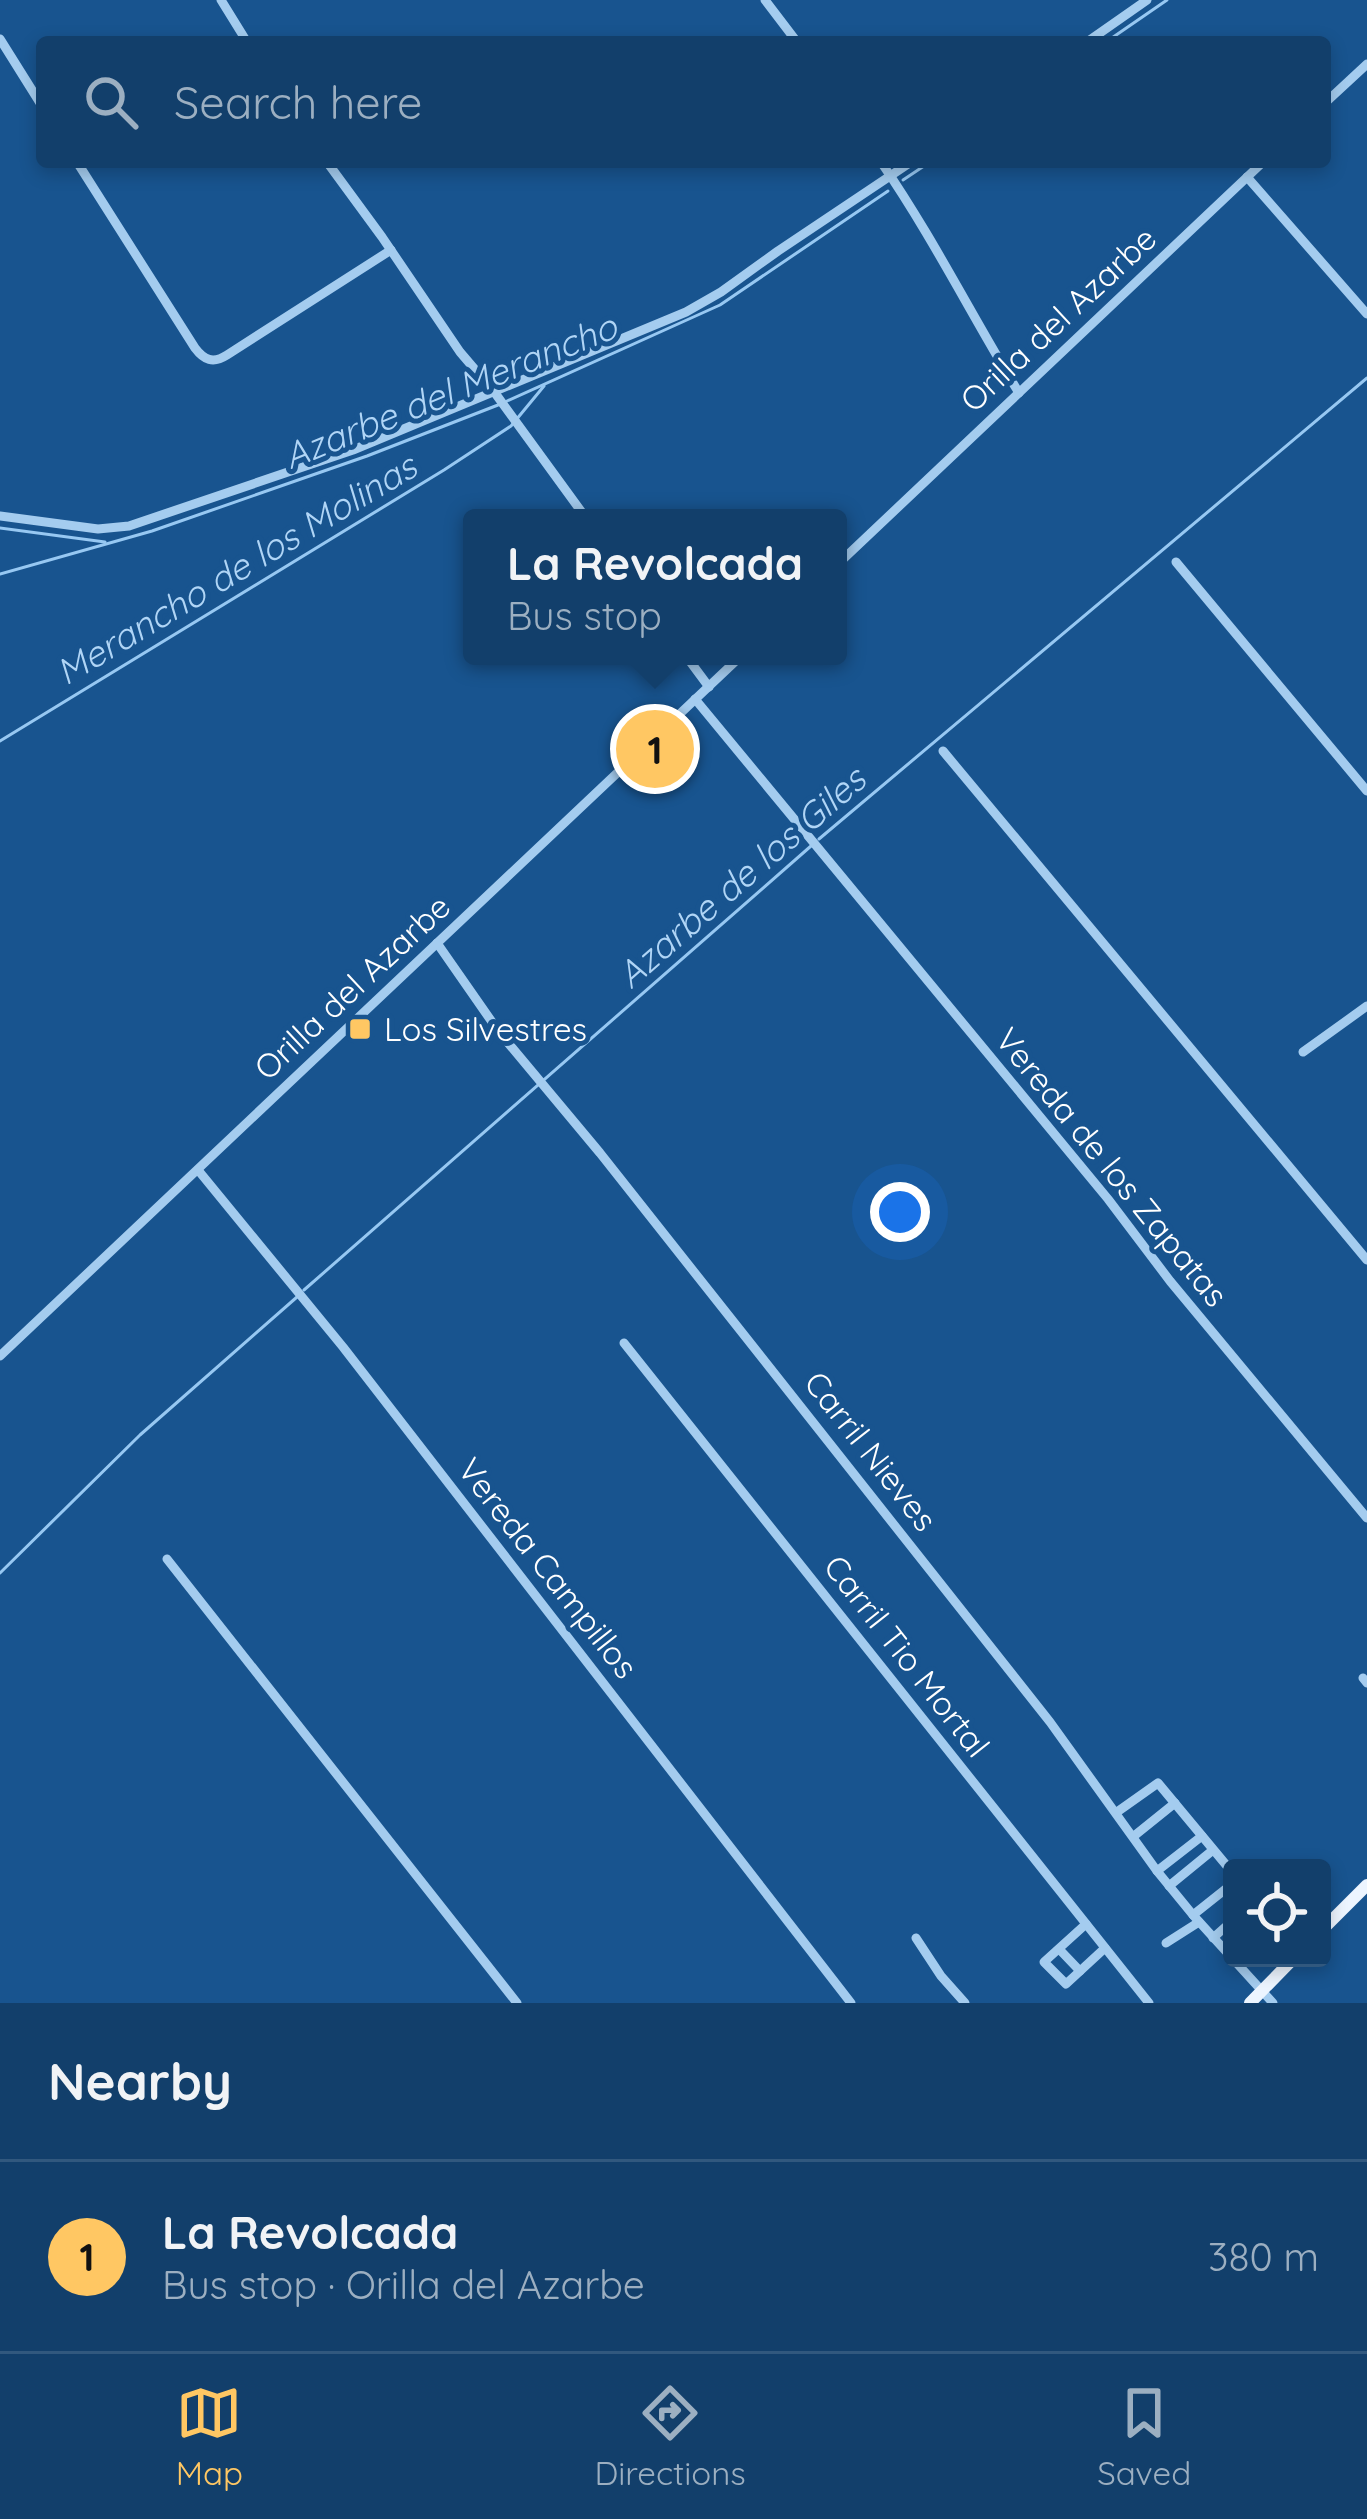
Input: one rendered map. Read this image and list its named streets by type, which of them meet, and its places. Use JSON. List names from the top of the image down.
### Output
{
  "streets": {
    "street": [
      "Orilla del Azarbe",
      "Vereda de los Zapatas",
      "Carril Nieves",
      "Vereda Campillos",
      "Carril Tio Mortal"
    ]
  },
  "crossings": [
    ["Orilla del Azarbe", "Vereda de los Zapatas"],
    ["Orilla del Azarbe", "Carril Nieves"],
    ["Orilla del Azarbe", "Vereda Campillos"]
  ],
  "water": ["Azarbe del Merancho", "Merancho de los Molinas", "Azarbe de los Giles"],
  "places": {
    "transit": ["Los Silvestres"]
  },
  "page": {
    "search": "Search here",
    "popup": ["La Revolcada", "Bus stop"],
    "pins": "1",
    "heading": "Nearby",
    "list": [
      {
        "mark": "1",
        "name": "La Revolcada",
        "note": "Bus stop · Orilla del Azarbe",
        "value": "380 m"
      }
    ],
    "nav": ["Map", "Directions", "Saved"]
  }
}
